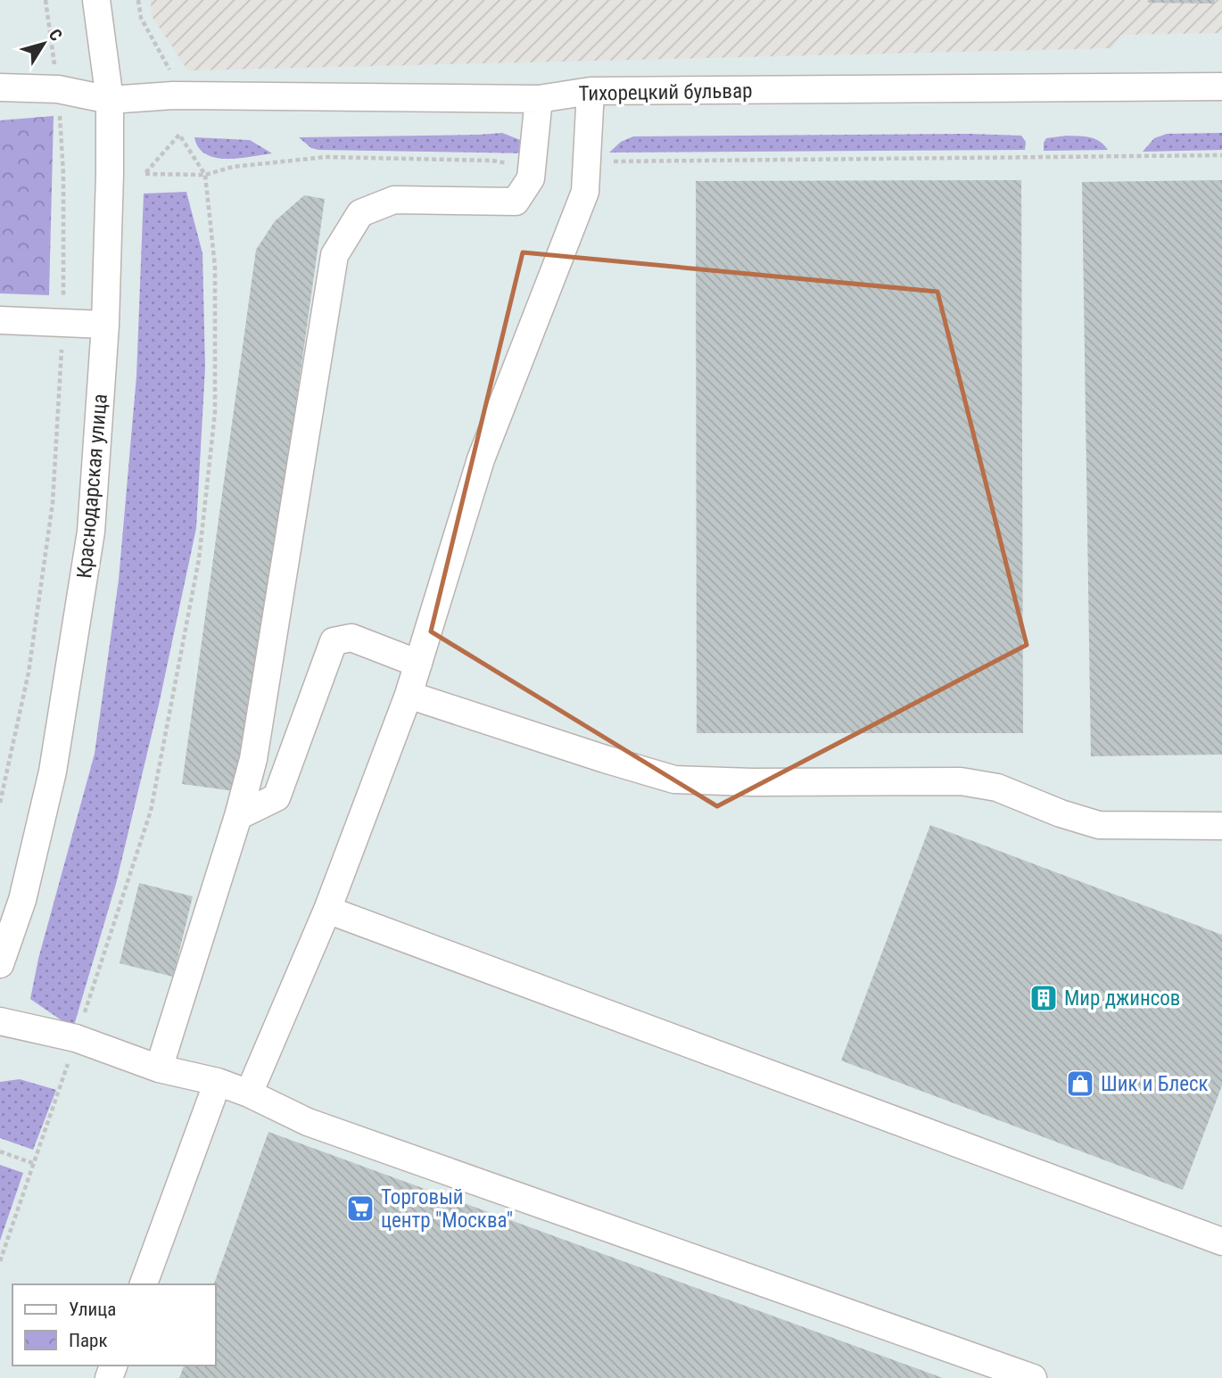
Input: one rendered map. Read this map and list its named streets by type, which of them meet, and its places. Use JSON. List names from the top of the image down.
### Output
{
  "streets": {
    "street": ["Тихорецкий бульвар", "Краснодарская улица"]
  },
  "crossings": [
    ["Тихорецкий бульвар", "Краснодарская улица"]
  ],
  "places": {
    "building": ["Мир джинсов"],
    "shop": ["Шик и Блеск"],
    "supermarket": ["Торговый центр \"Москва\""]
  },
  "legend": ["Улица", "Парк"],
  "north": "top right"
}
